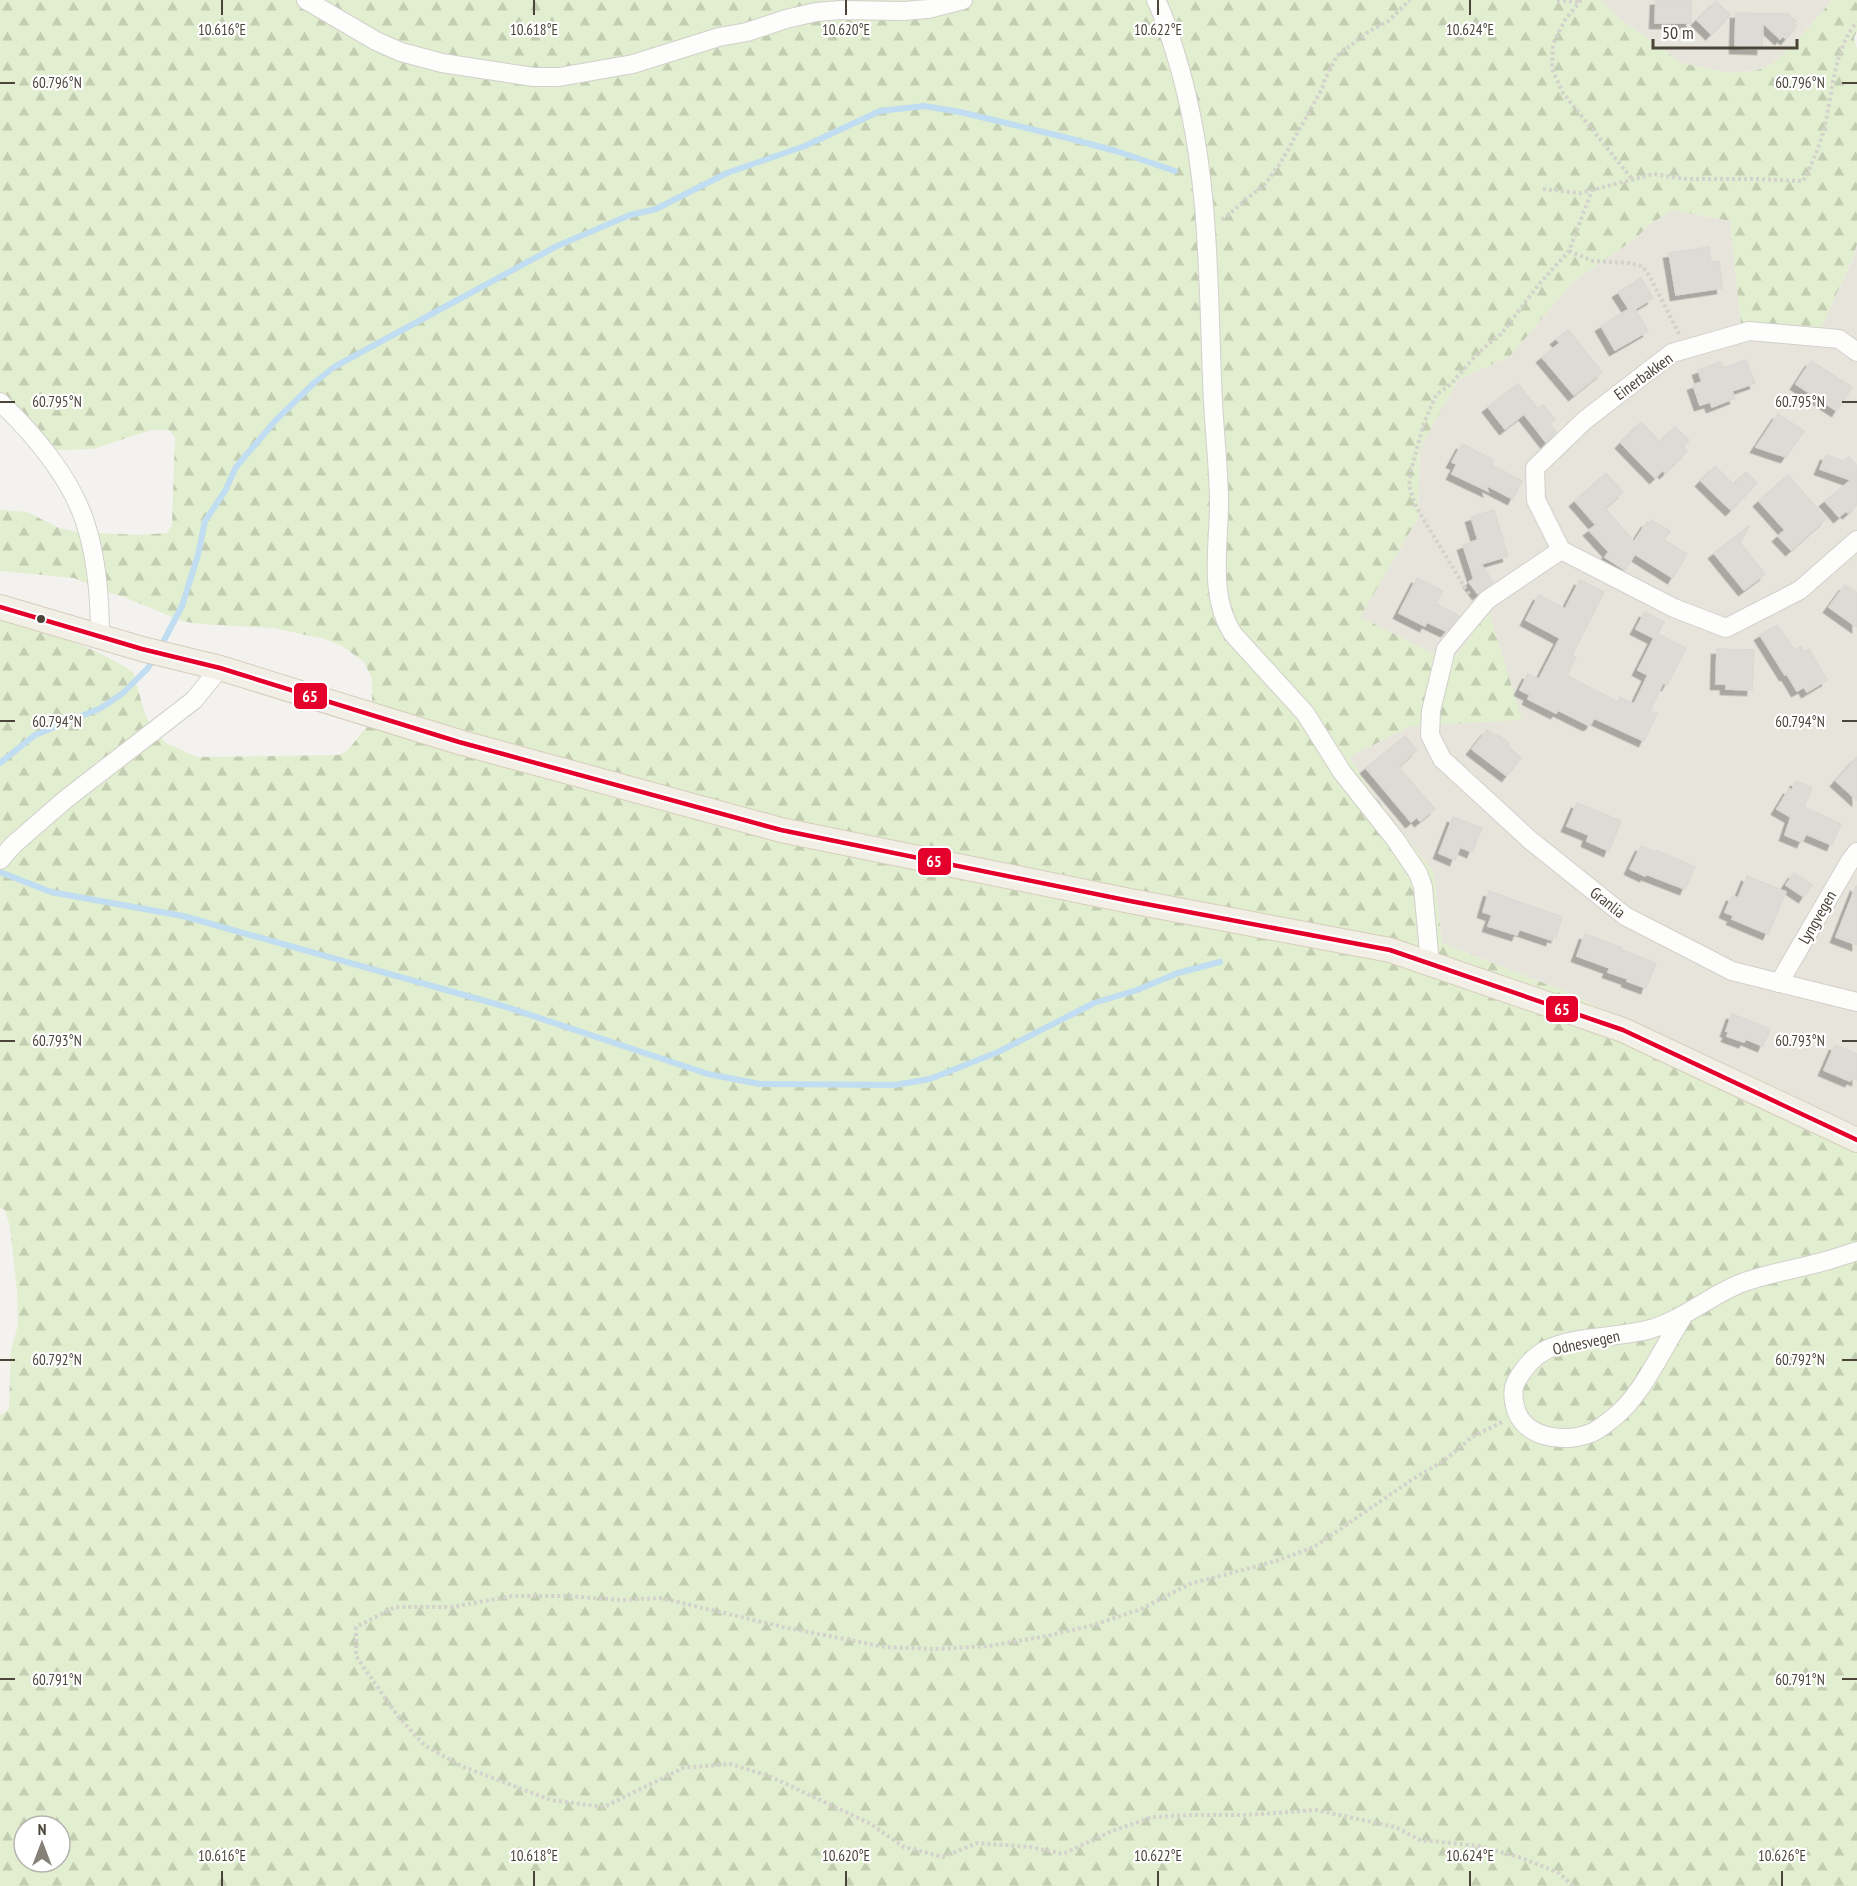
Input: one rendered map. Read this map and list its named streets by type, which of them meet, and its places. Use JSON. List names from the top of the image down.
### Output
{
  "streets": {
    "street": [
      "Einerbakken",
      "Granlia",
      "Lyngvegen",
      "Odnesvegen"
    ]
  },
  "crossings": [
    ["Granlia", "Lyngvegen"]
  ],
  "lines": ["transit line 65"],
  "scale_bar": "50 m",
  "north": "top",
  "coordinates": [
    "10.616°E",
    "10.618°E",
    "10.620°E",
    "10.622°E",
    "10.624°E",
    "60.796°N",
    "60.795°N",
    "60.794°N",
    "60.793°N",
    "60.792°N",
    "60.791°N",
    "10.626°E"
  ]
}
